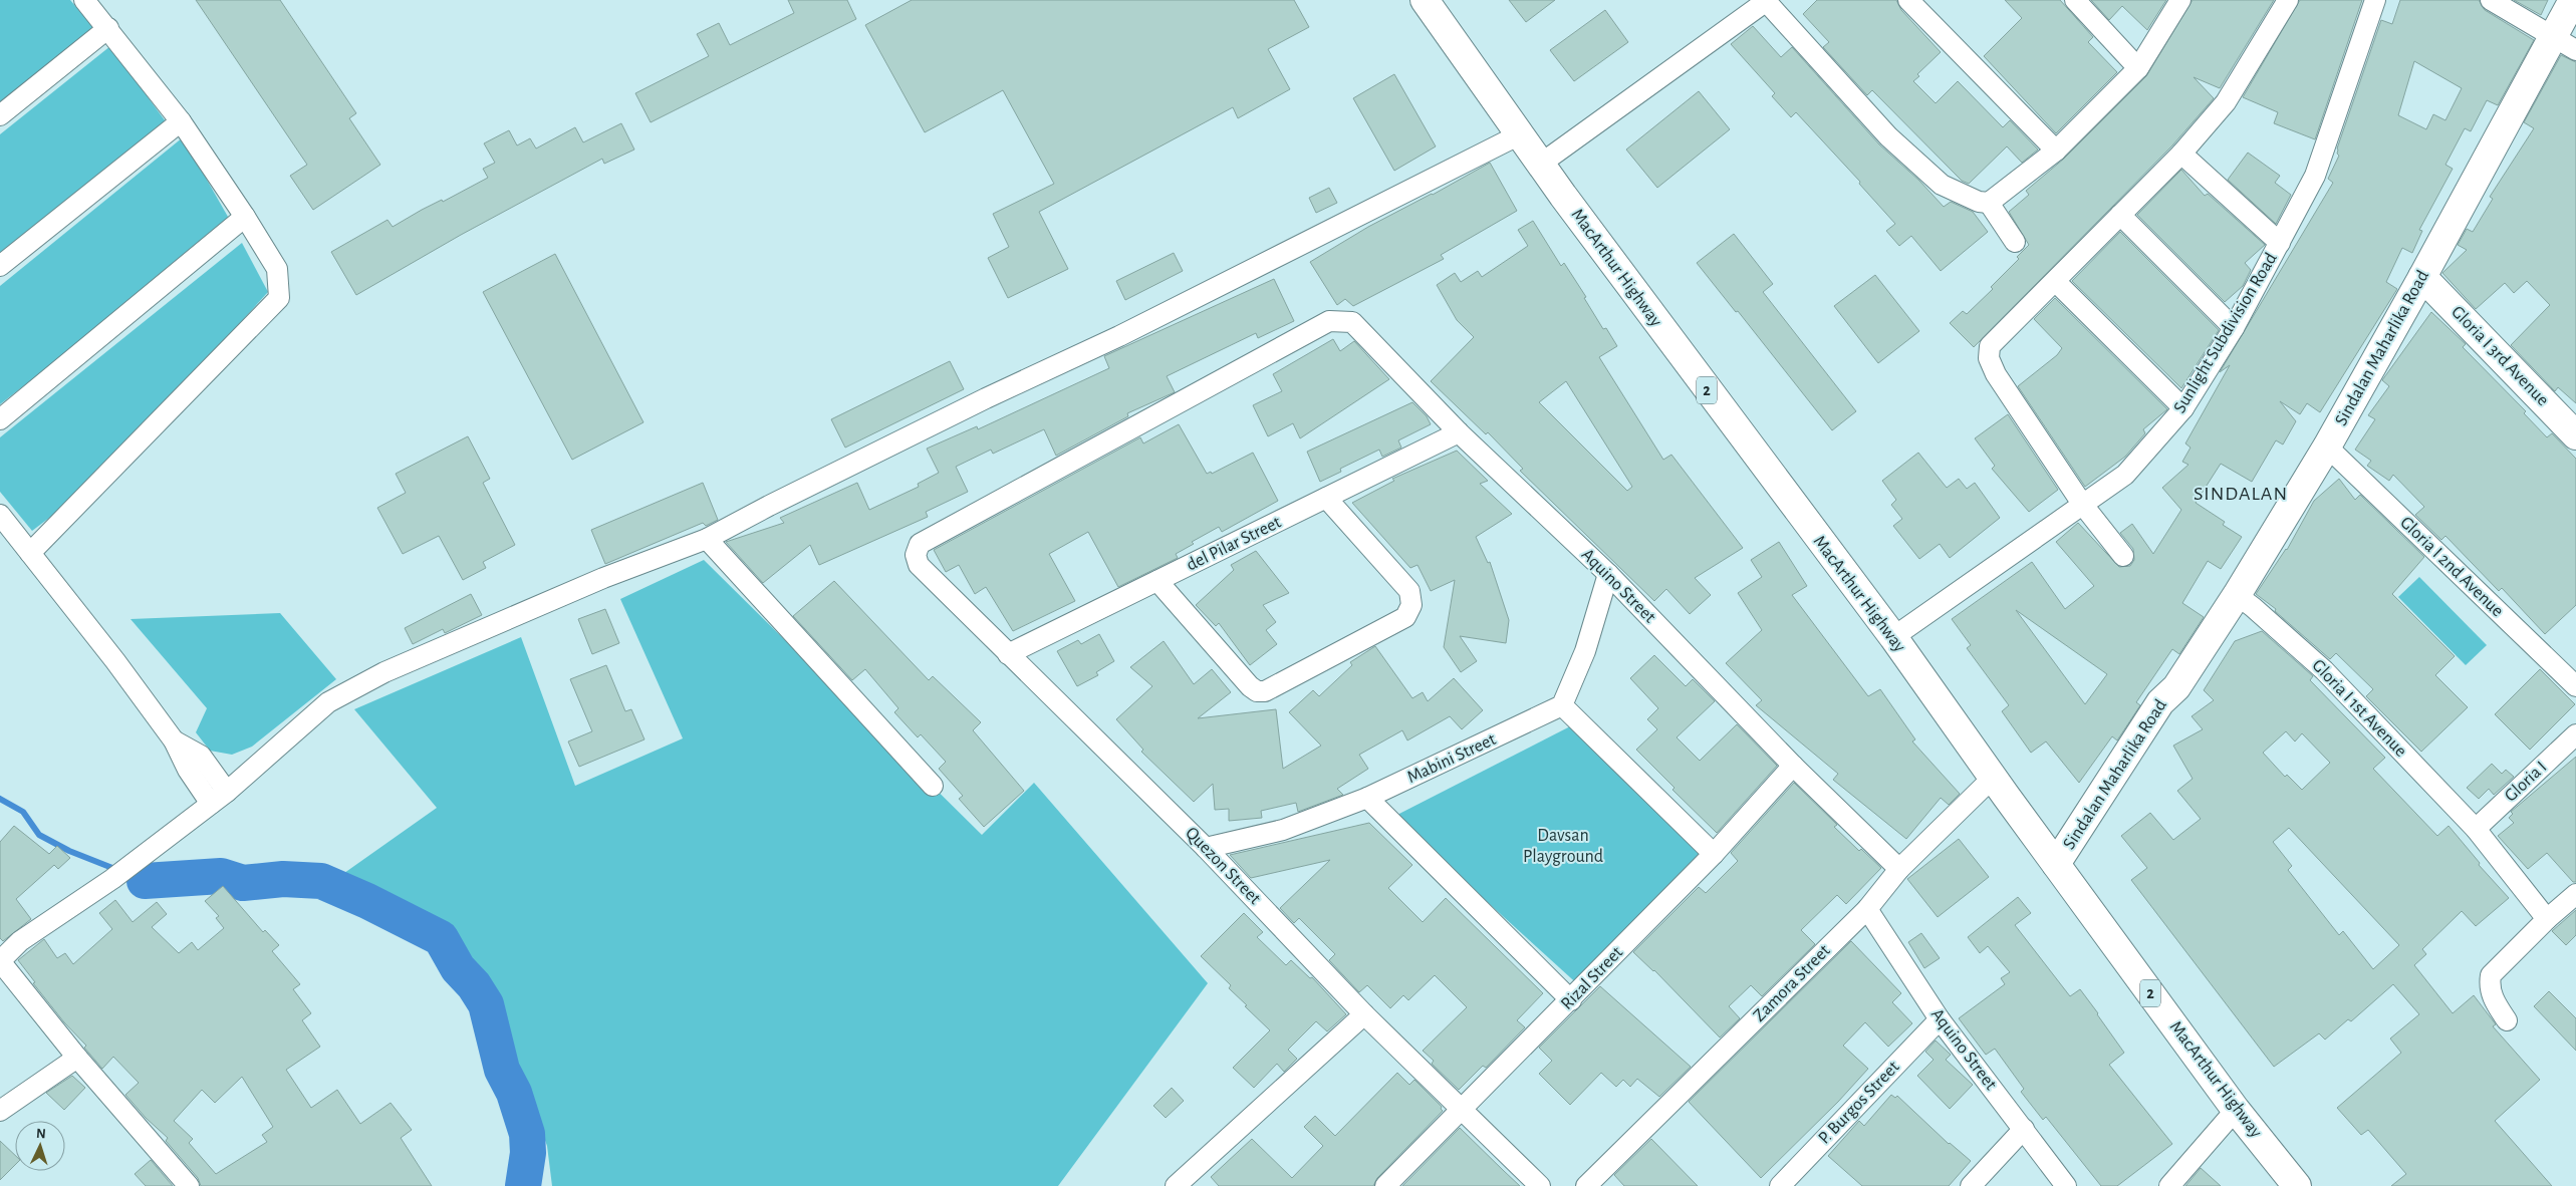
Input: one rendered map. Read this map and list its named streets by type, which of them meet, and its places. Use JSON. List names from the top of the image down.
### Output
{
  "streets": {
    "main road": [
      "MacArthur Highway",
      "Sindalan Maharlika Road",
      "Gloria I 3rd Avenue",
      "2"
    ],
    "street": [
      "Sunlight Subdivision Road",
      "del Pilar Street",
      "Gloria I 2nd Avenue",
      "Aquino Street",
      "Gloria I 1st Avenue",
      "Mabini Street",
      "Gloria I",
      "Quezon Street",
      "Rizal Street",
      "Zamora Street",
      "P. Burgos Street"
    ]
  },
  "crossings": [
    ["MacArthur Highway", "Sunlight Subdivision Road"],
    ["MacArthur Highway", "Sindalan Maharlika Road"],
    ["MacArthur Highway", "Zamora Street"],
    ["Sindalan Maharlika Road", "Gloria I 3rd Avenue"],
    ["Sindalan Maharlika Road", "Gloria I 2nd Avenue"],
    ["Sindalan Maharlika Road", "Gloria I 1st Avenue"],
    ["del Pilar Street", "Aquino Street"],
    ["del Pilar Street", "Quezon Street"],
    ["Aquino Street", "Quezon Street"],
    ["Aquino Street", "Rizal Street"],
    ["Aquino Street", "Zamora Street"],
    ["Aquino Street", "P. Burgos Street"],
    ["Gloria I 1st Avenue", "Gloria I"],
    ["Mabini Street", "Quezon Street"],
    ["Quezon Street", "Rizal Street"]
  ],
  "districts": ["SINDALAN"],
  "parks": ["Davsan Playground"],
  "north": "top"
}
